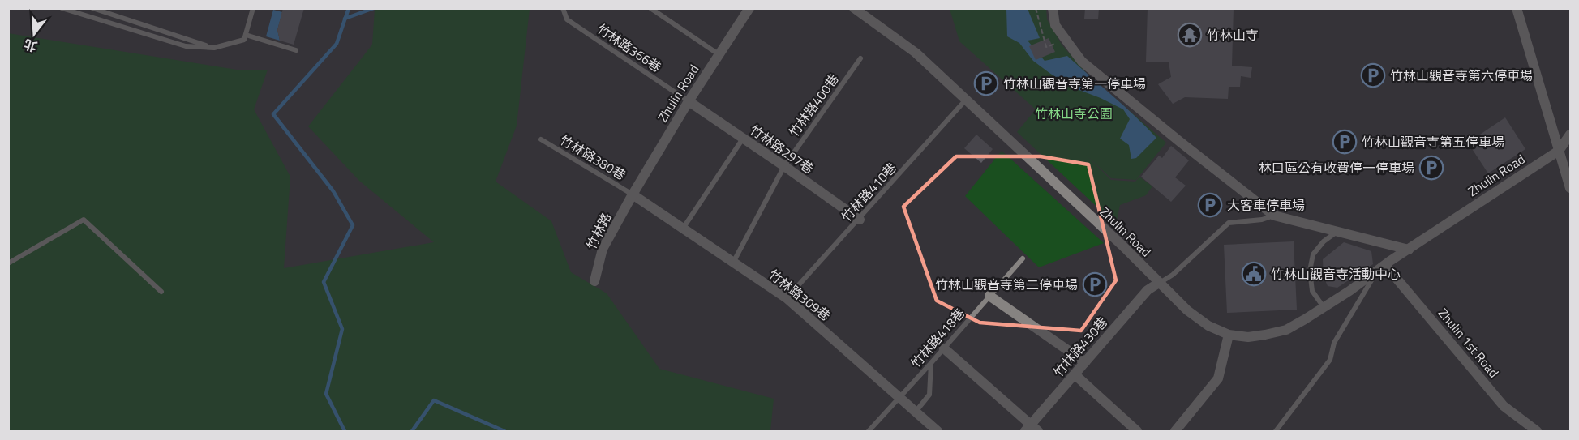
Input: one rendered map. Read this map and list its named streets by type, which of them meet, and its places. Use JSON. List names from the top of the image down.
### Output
{
  "streets": {
    "street": [
      "Zhulin Road",
      "竹林路297巷",
      "竹林路",
      "竹林路309巷",
      "Zhulin 1st Road",
      "竹林路430巷"
    ],
    "lane": [
      "竹林路366巷",
      "竹林路400巷",
      "竹林路380巷",
      "竹林路410巷",
      "竹林路418巷"
    ]
  },
  "crossings": [
    ["竹林路366巷", "Zhulin Road"],
    ["竹林路366巷", "竹林路297巷"],
    ["Zhulin Road", "竹林路297巷"],
    ["Zhulin Road", "竹林路380巷"],
    ["Zhulin Road", "竹林路410巷"],
    ["Zhulin Road", "竹林路"],
    ["Zhulin Road", "竹林路309巷"],
    ["Zhulin Road", "Zhulin 1st Road"],
    ["Zhulin Road", "竹林路430巷"],
    ["竹林路400巷", "竹林路297巷"],
    ["竹林路400巷", "竹林路309巷"],
    ["竹林路297巷", "竹林路410巷"],
    ["竹林路380巷", "竹林路"],
    ["竹林路380巷", "竹林路309巷"],
    ["竹林路410巷", "竹林路309巷"],
    ["竹林路", "竹林路309巷"],
    ["竹林路309巷", "竹林路418巷"]
  ],
  "parks": ["竹林山寺公園"],
  "places": {
    "temple": ["竹林山寺"],
    "parking": [
      "竹林山觀音寺第六停車場",
      "竹林山觀音寺第一停車場",
      "竹林山觀音寺第五停車場",
      "林口區公有收費停一停車場",
      "大客車停車場",
      "竹林山觀音寺第二停車場"
    ],
    "public building": ["竹林山觀音寺活動中心"]
  },
  "north": "bottom"
}
